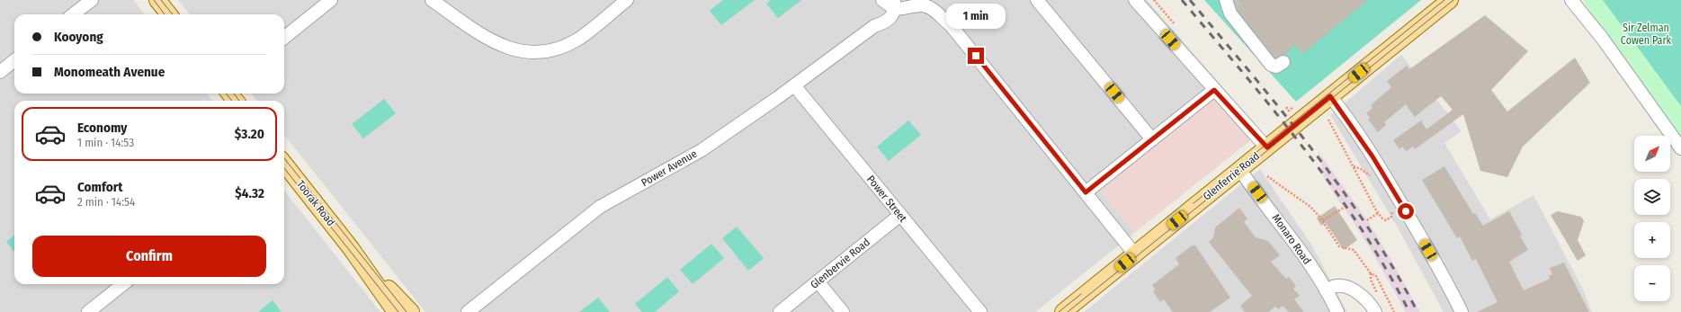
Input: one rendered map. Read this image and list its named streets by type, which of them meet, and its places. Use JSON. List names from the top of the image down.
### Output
{
  "streets": {
    "main road": ["Glenferrie Road", "Toorak Road"],
    "street": [
      "Power Avenue",
      "Power Street",
      "Monaro Road",
      "Glenbervie Road"
    ]
  },
  "crossings": [
    ["Power Avenue", "Power Street"],
    ["Glenferrie Road", "Monaro Road"],
    ["Power Street", "Glenbervie Road"]
  ],
  "parks": ["Sir Zelman Cowen Park"],
  "north": "top right",
  "page": {
    "bubble": "1 min",
    "banner": ["Kooyong", "Monomeath Avenue"],
    "list": [
      {
        "name": "Economy",
        "note": "1 min · 14:53",
        "value": "$3.20"
      },
      {
        "name": "Comfort",
        "note": "2 min · 14:54",
        "value": "$4.32"
      }
    ],
    "map_buttons": ["+", "−"],
    "buttons": "Confirm"
  }
}
